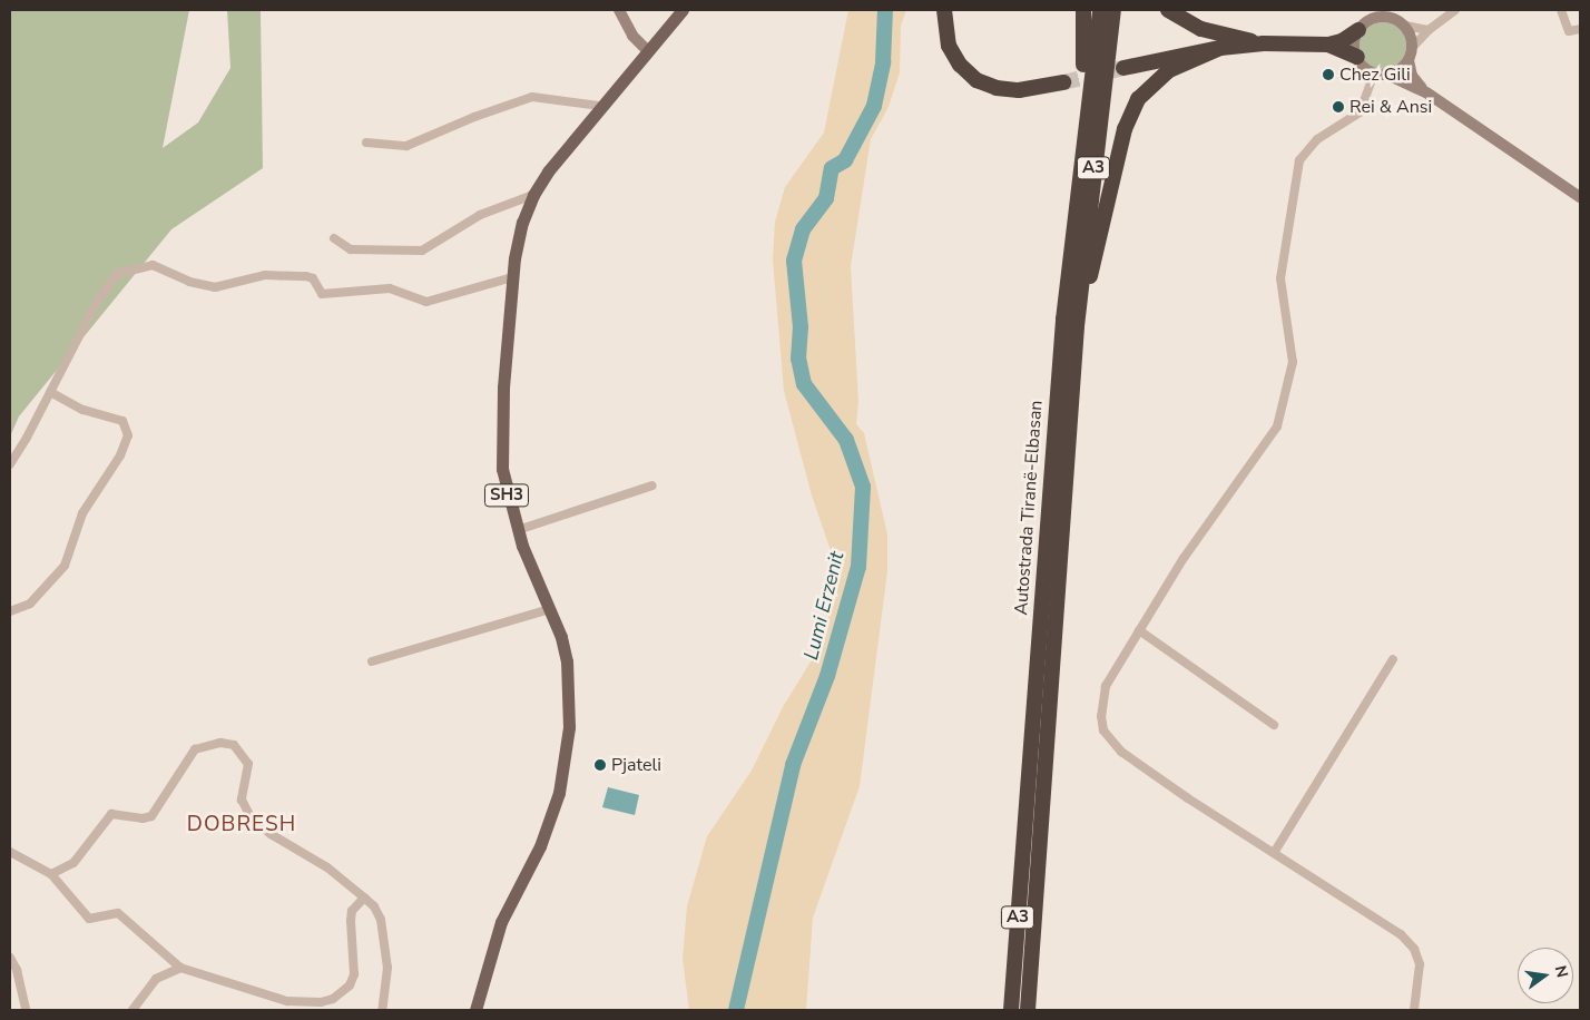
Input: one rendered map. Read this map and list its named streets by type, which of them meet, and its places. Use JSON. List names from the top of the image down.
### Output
{
  "streets": {
    "highway": ["A3", "Autostrada Tiranë-Elbasan"],
    "main road": ["SH3"]
  },
  "districts": ["DOBRESH"],
  "water": ["Lumi Erzenit"],
  "places": ["Chez Gili", "Rei & Ansi", "Pjateli"],
  "north": "right"
}
